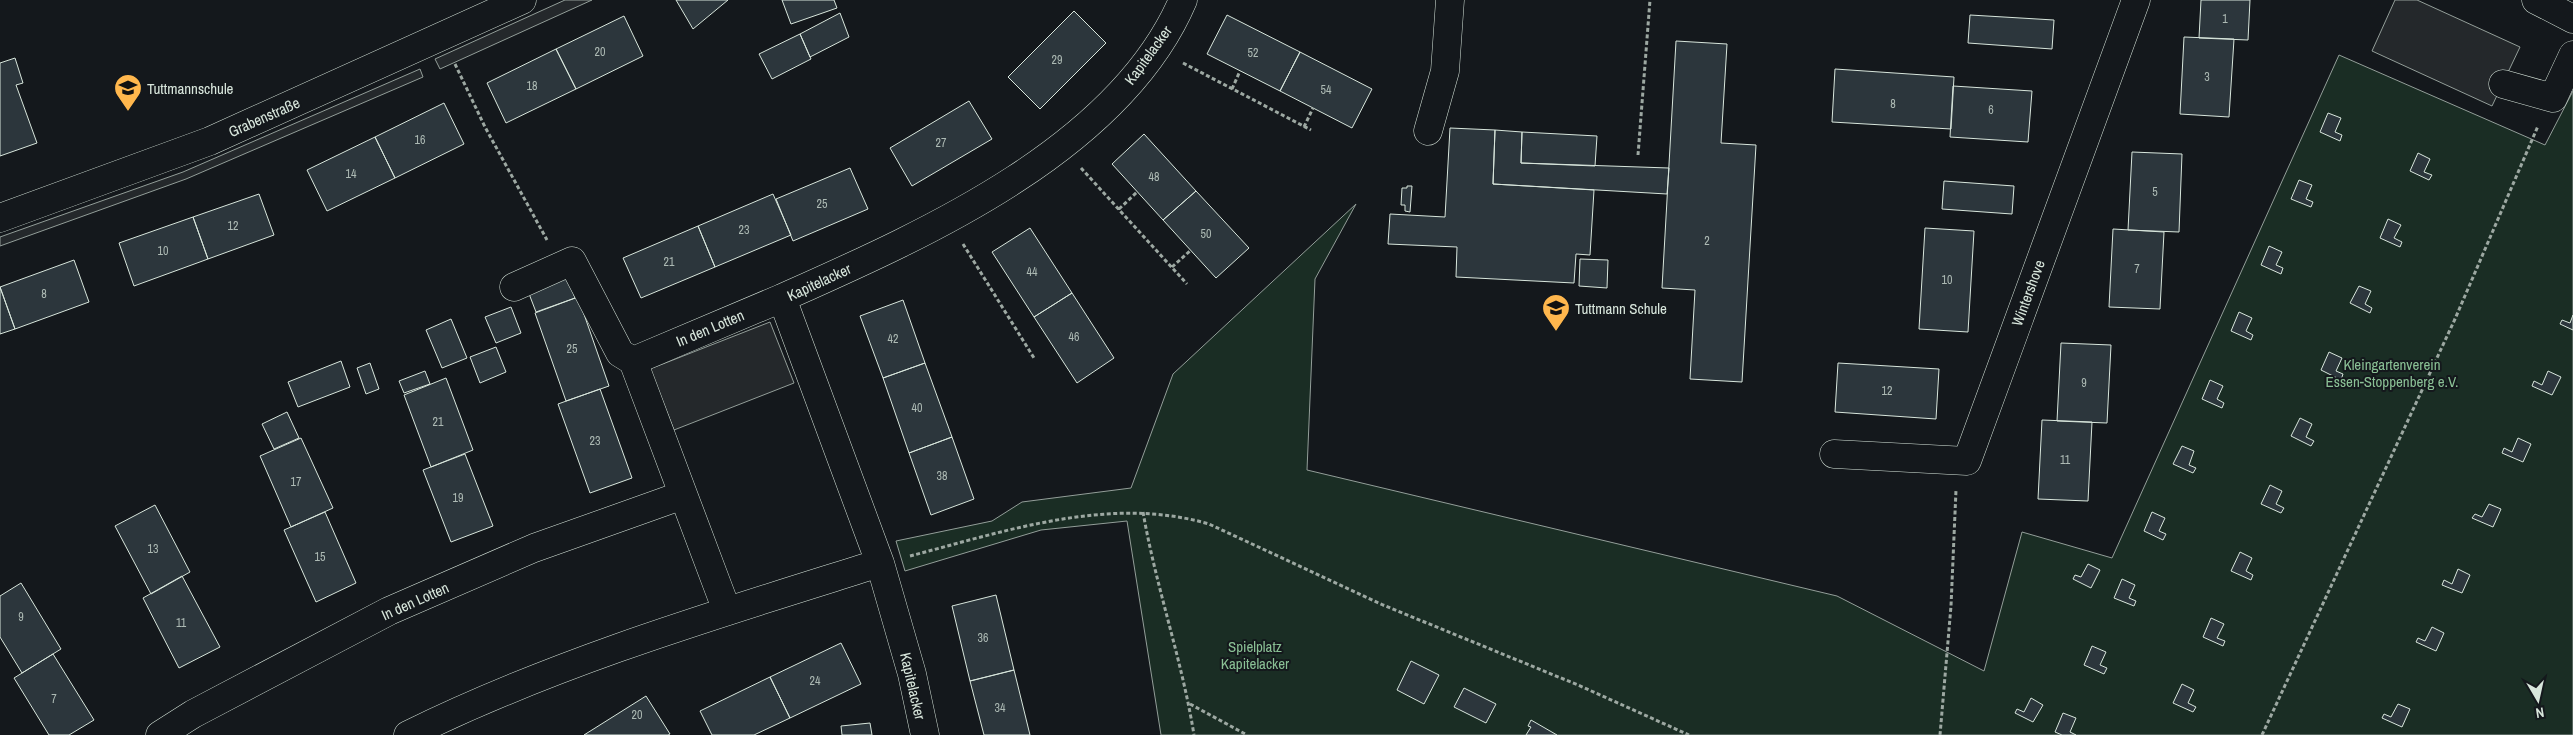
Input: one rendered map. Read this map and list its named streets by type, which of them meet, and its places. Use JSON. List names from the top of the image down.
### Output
{
  "streets": {
    "street": [
      "Kapitelacker",
      "Grabenstraße",
      "Wintershove",
      "In den Lotten"
    ]
  },
  "crossings": [
    ["Kapitelacker", "In den Lotten"]
  ],
  "parks": ["Kleingartenverein Essen-Stoppenberg e.V.", "Spielplatz Kapitelacker"],
  "places": {
    "school or university": ["Tuttmannschule", "Tuttmann Schule"]
  },
  "house_numbers": [
    "1",
    "20",
    "52",
    "29",
    "3",
    "18",
    "54",
    "8",
    "6",
    "16",
    "27",
    "14",
    "48",
    "5",
    "25",
    "12",
    "23",
    "50",
    "2",
    "10",
    "21",
    "7",
    "44",
    "10",
    "8",
    "46",
    "42",
    "25",
    "9",
    "12",
    "40",
    "21",
    "23",
    "11",
    "38",
    "17",
    "19",
    "13",
    "15",
    "9",
    "11",
    "36",
    "24",
    "7",
    "34",
    "20"
  ],
  "north": "bottom"
}
